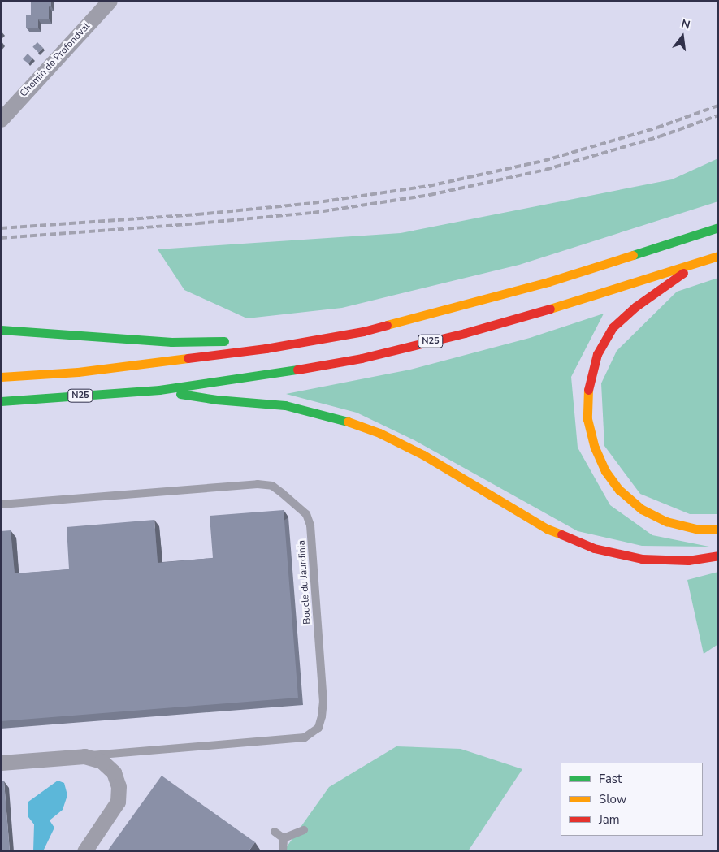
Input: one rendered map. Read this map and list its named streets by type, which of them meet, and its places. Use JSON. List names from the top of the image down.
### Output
{
  "streets": {
    "highway": ["N25"],
    "street": ["Chemin de Profondval"],
    "lane": ["Boucle du Jaurdinia"]
  },
  "legend": ["Fast", "Slow", "Jam"],
  "north": "top"
}
